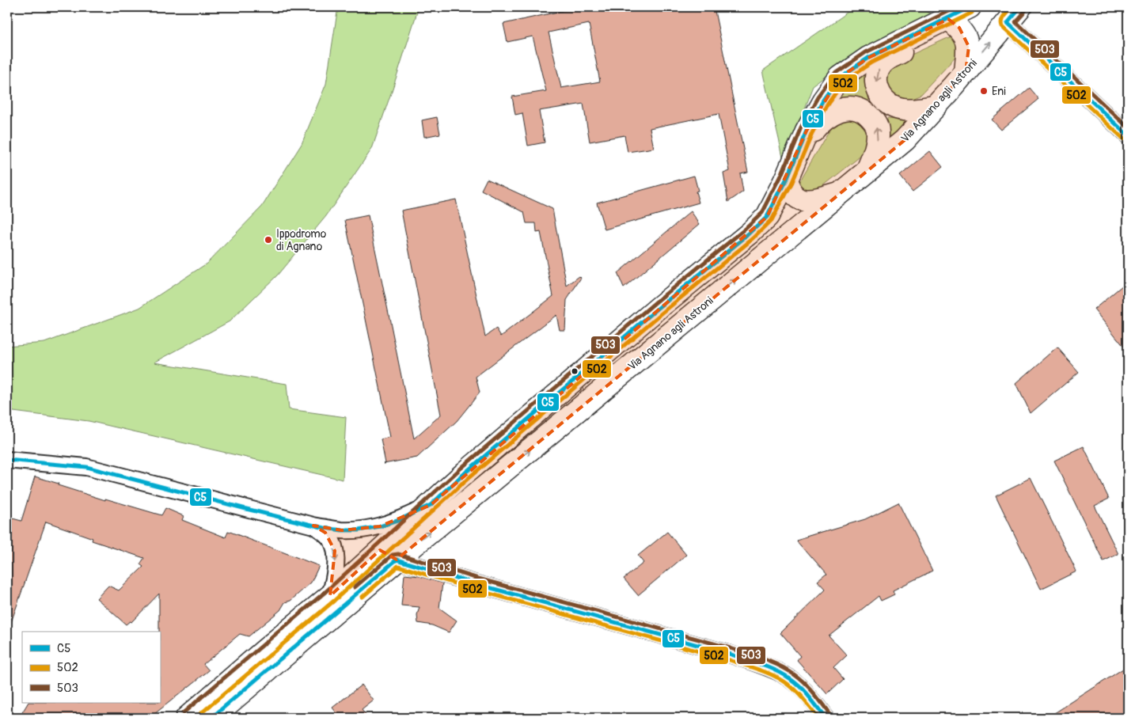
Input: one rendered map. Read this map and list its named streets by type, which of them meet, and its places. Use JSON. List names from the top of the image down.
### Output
{
  "streets": {
    "main road": ["Via Agnano agli Astroni"]
  },
  "places": ["Eni", "Ippodromo di Agnano"],
  "lines": ["transit line C5", "transit line 502", "transit line 503"],
  "legend": ["C5", "502", "503"]
}
